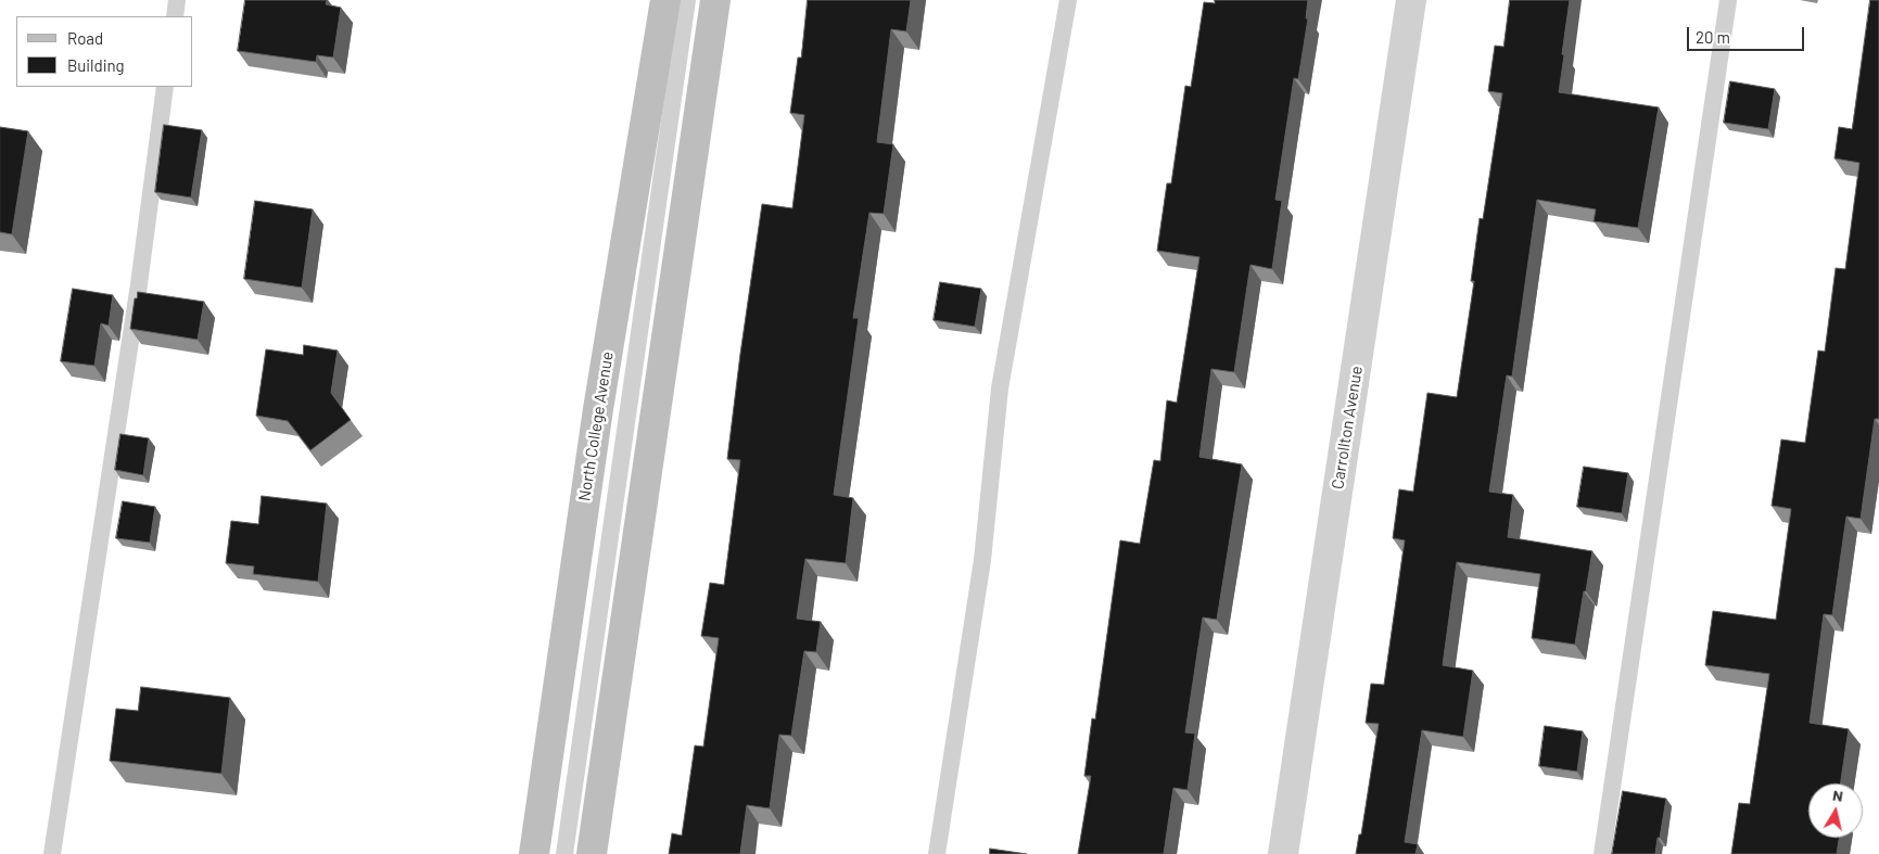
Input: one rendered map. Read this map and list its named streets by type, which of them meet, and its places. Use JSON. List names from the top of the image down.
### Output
{
  "streets": {
    "main road": ["North College Avenue"],
    "street": ["Carrollton Avenue"]
  },
  "legend": ["Road", "Building"],
  "scale_bar": "20 m",
  "north": "top"
}
